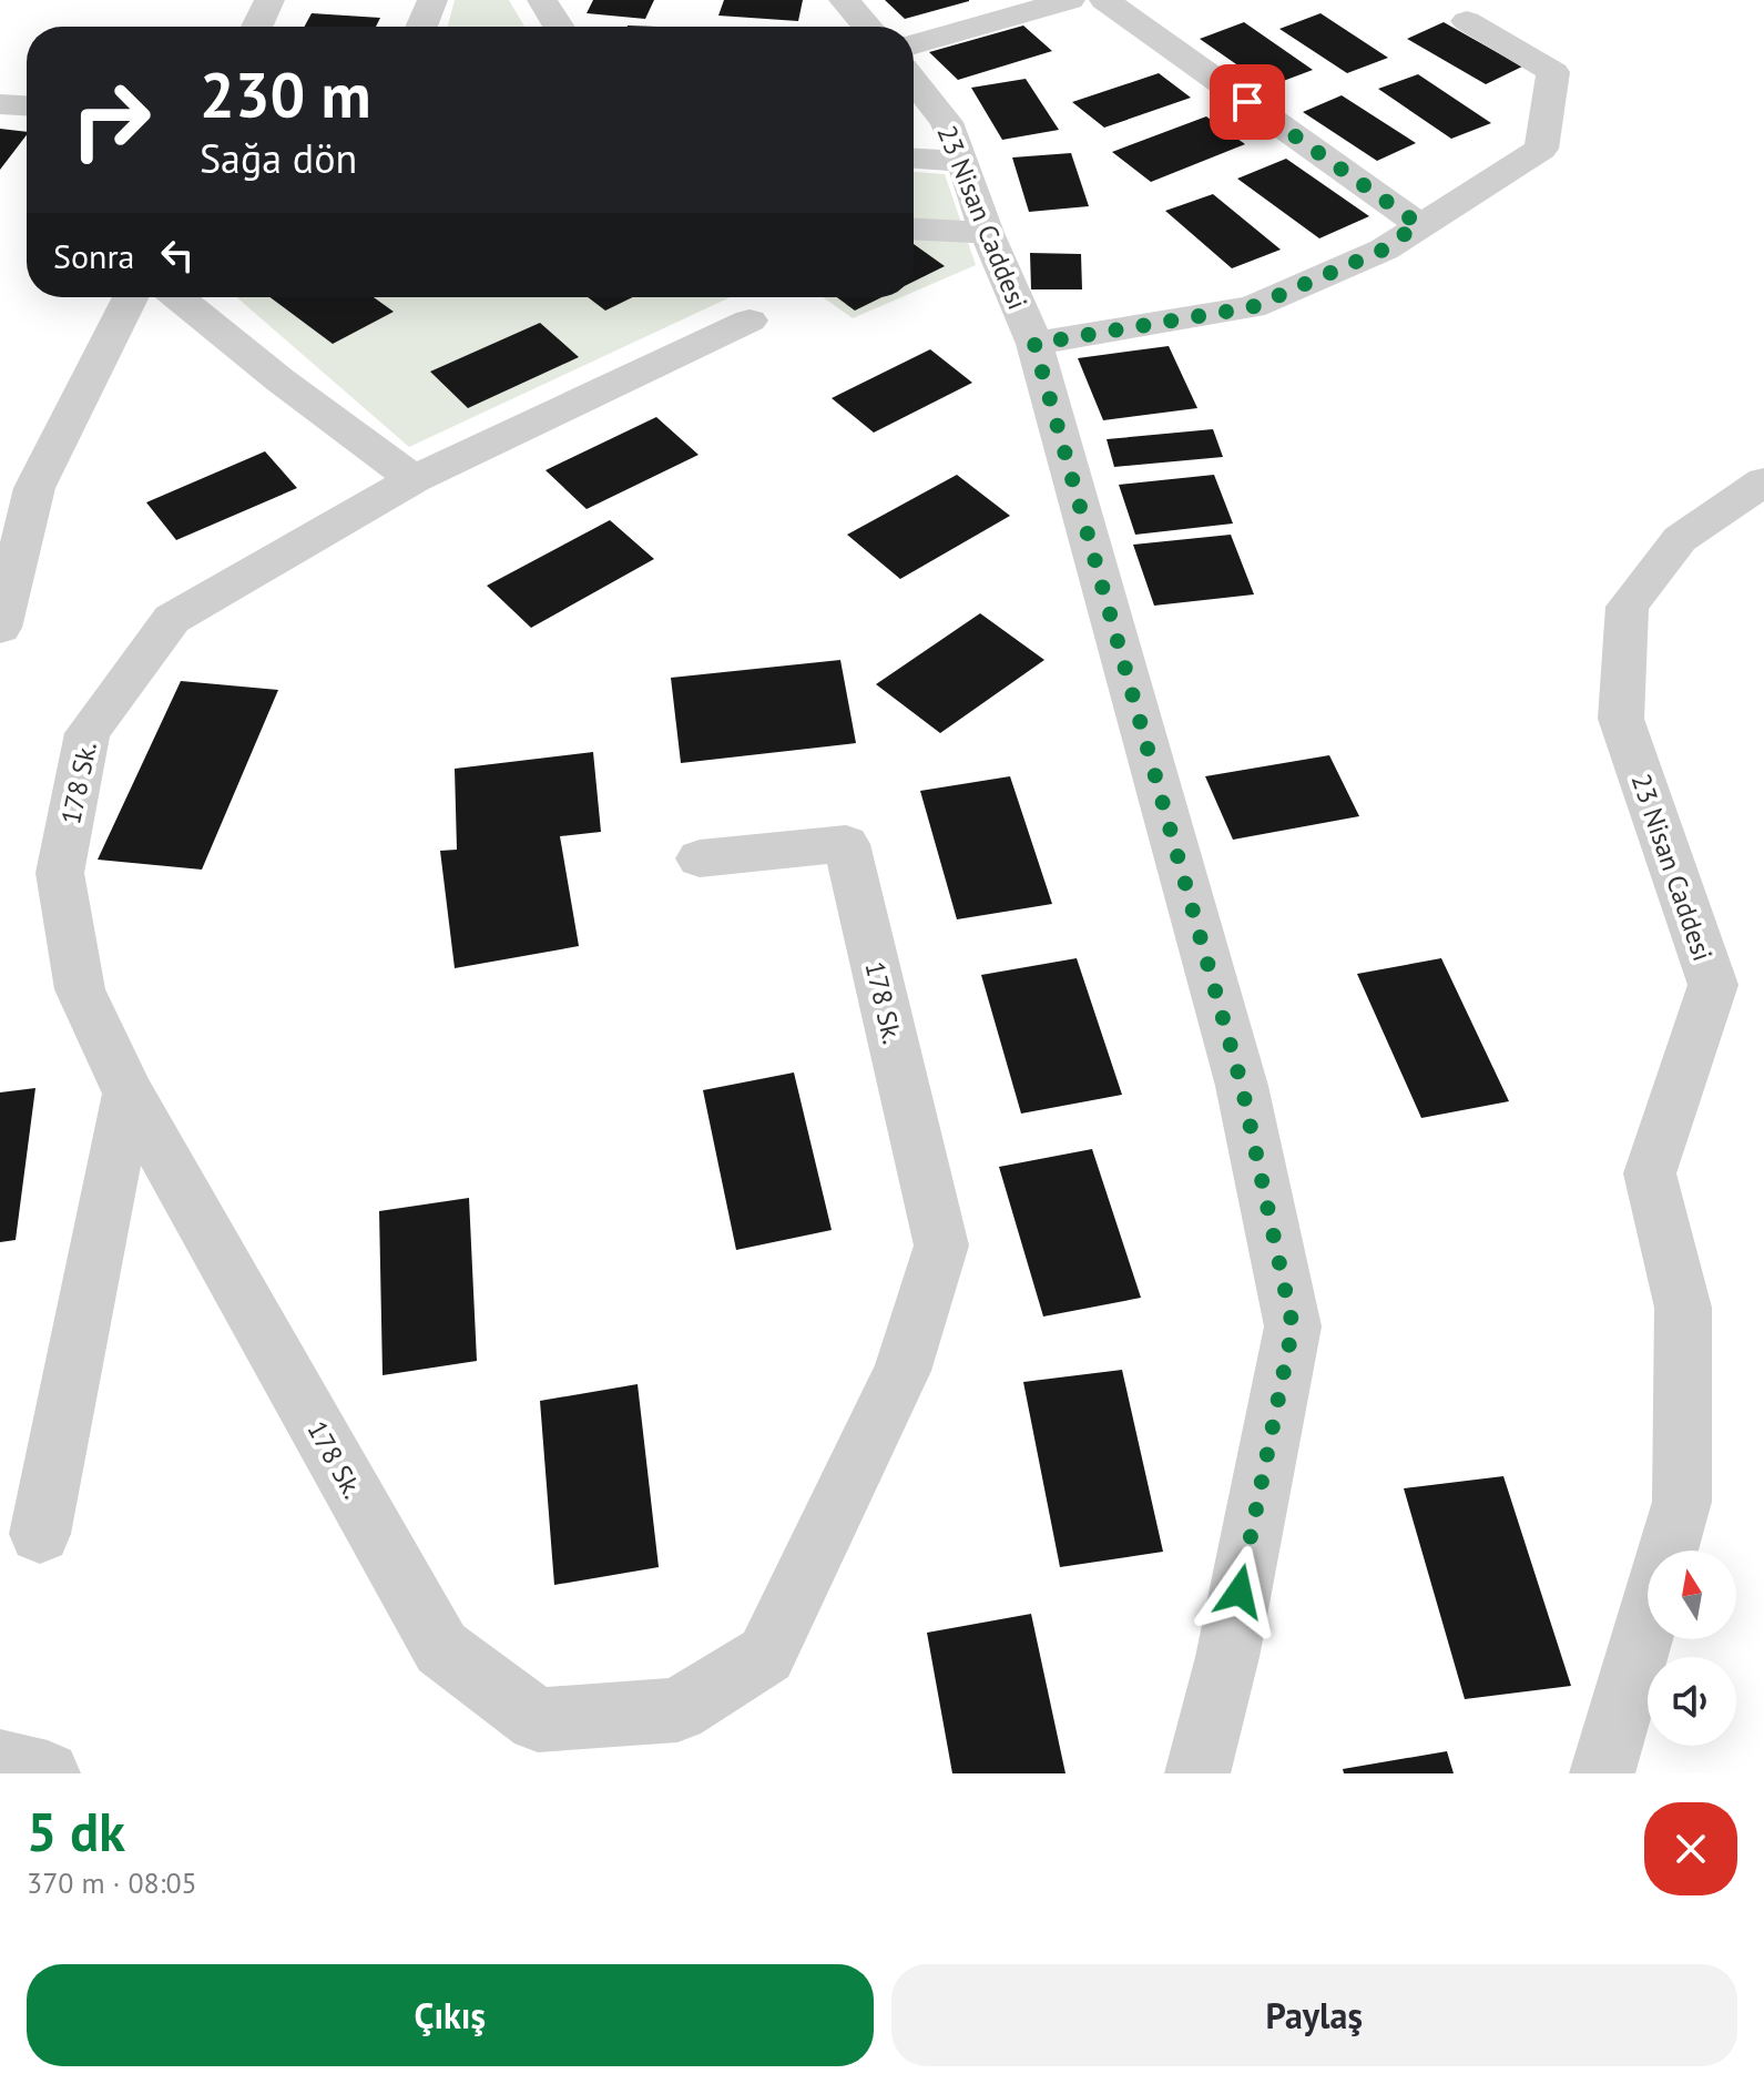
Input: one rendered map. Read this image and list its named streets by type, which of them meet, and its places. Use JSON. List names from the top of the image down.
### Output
{
  "streets": {
    "street": ["23 Nisan Caddesi", "178 Sk."]
  },
  "north": "top",
  "page": {
    "turn": ["230 m", "Sağa dön"],
    "then": "Sonra",
    "heading": ["5 dk", "370 m · 08:05"],
    "buttons": ["Çıkış", "Paylaş"]
  }
}
